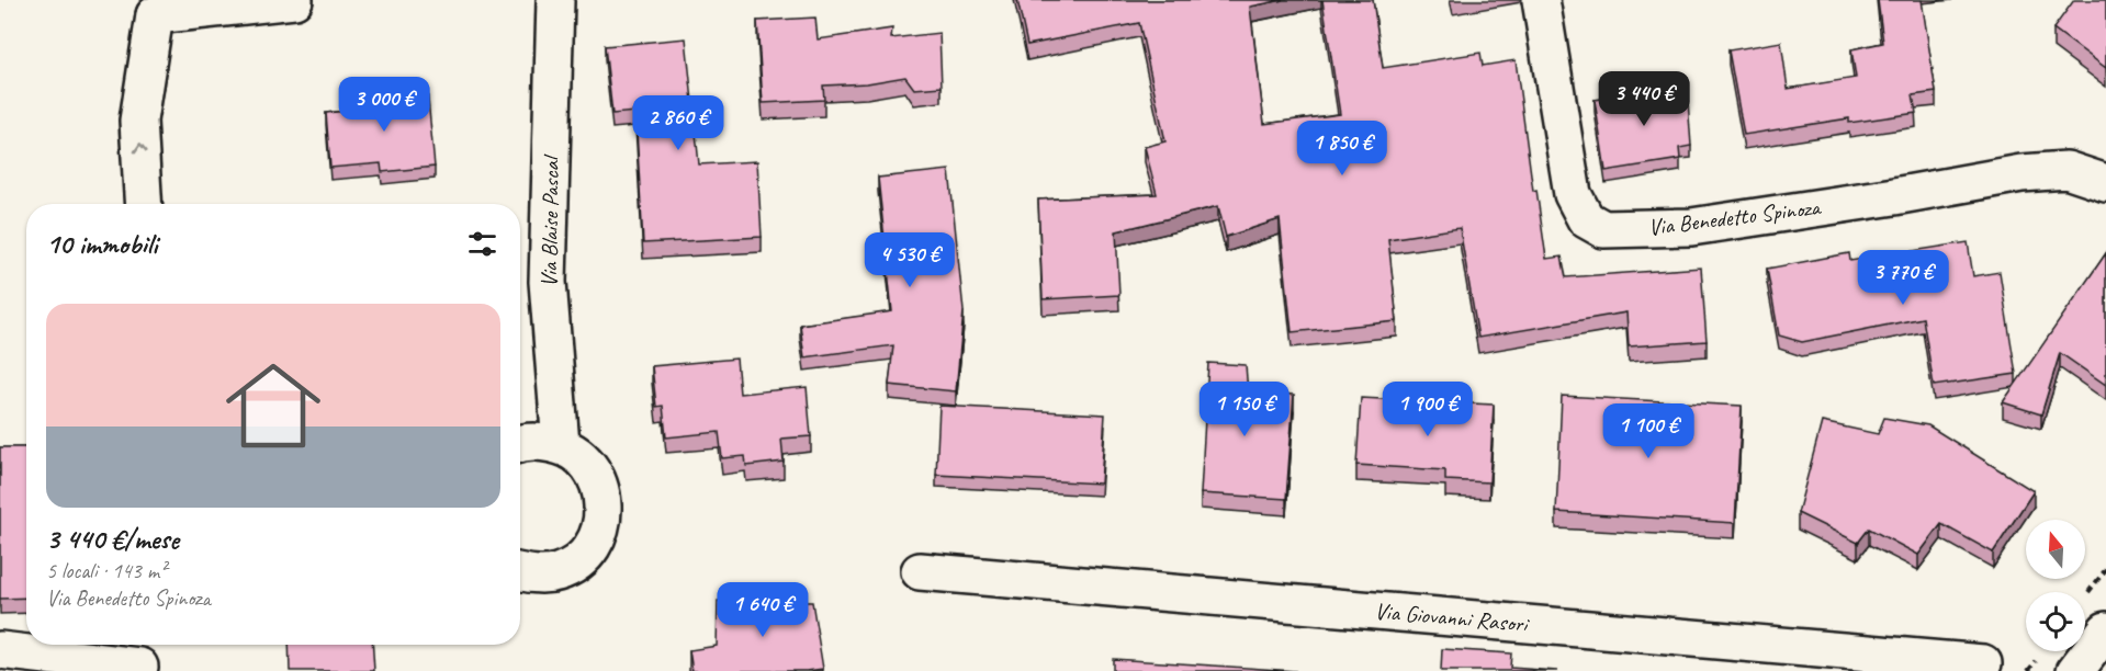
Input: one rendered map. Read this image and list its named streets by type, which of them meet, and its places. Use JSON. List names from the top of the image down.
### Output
{
  "streets": {
    "street": ["Via Benedetto Spinoza", "Via Blaise Pascal", "Via Giovanni Rasori"]
  },
  "north": "top",
  "page": {
    "price": [
      "3 440 €",
      "3 000 €",
      "2 860 €",
      "1 850 €",
      "4 530 €",
      "3 770 €",
      "1 150 €",
      "1 900 €",
      "1 100 €",
      "1 640 €"
    ],
    "heading": "10 immobili",
    "list": [
      {
        "name": "3 440 €/mese",
        "note": "5 locali · 143 m² · Via Benedetto Spinoza"
      }
    ]
  }
}
